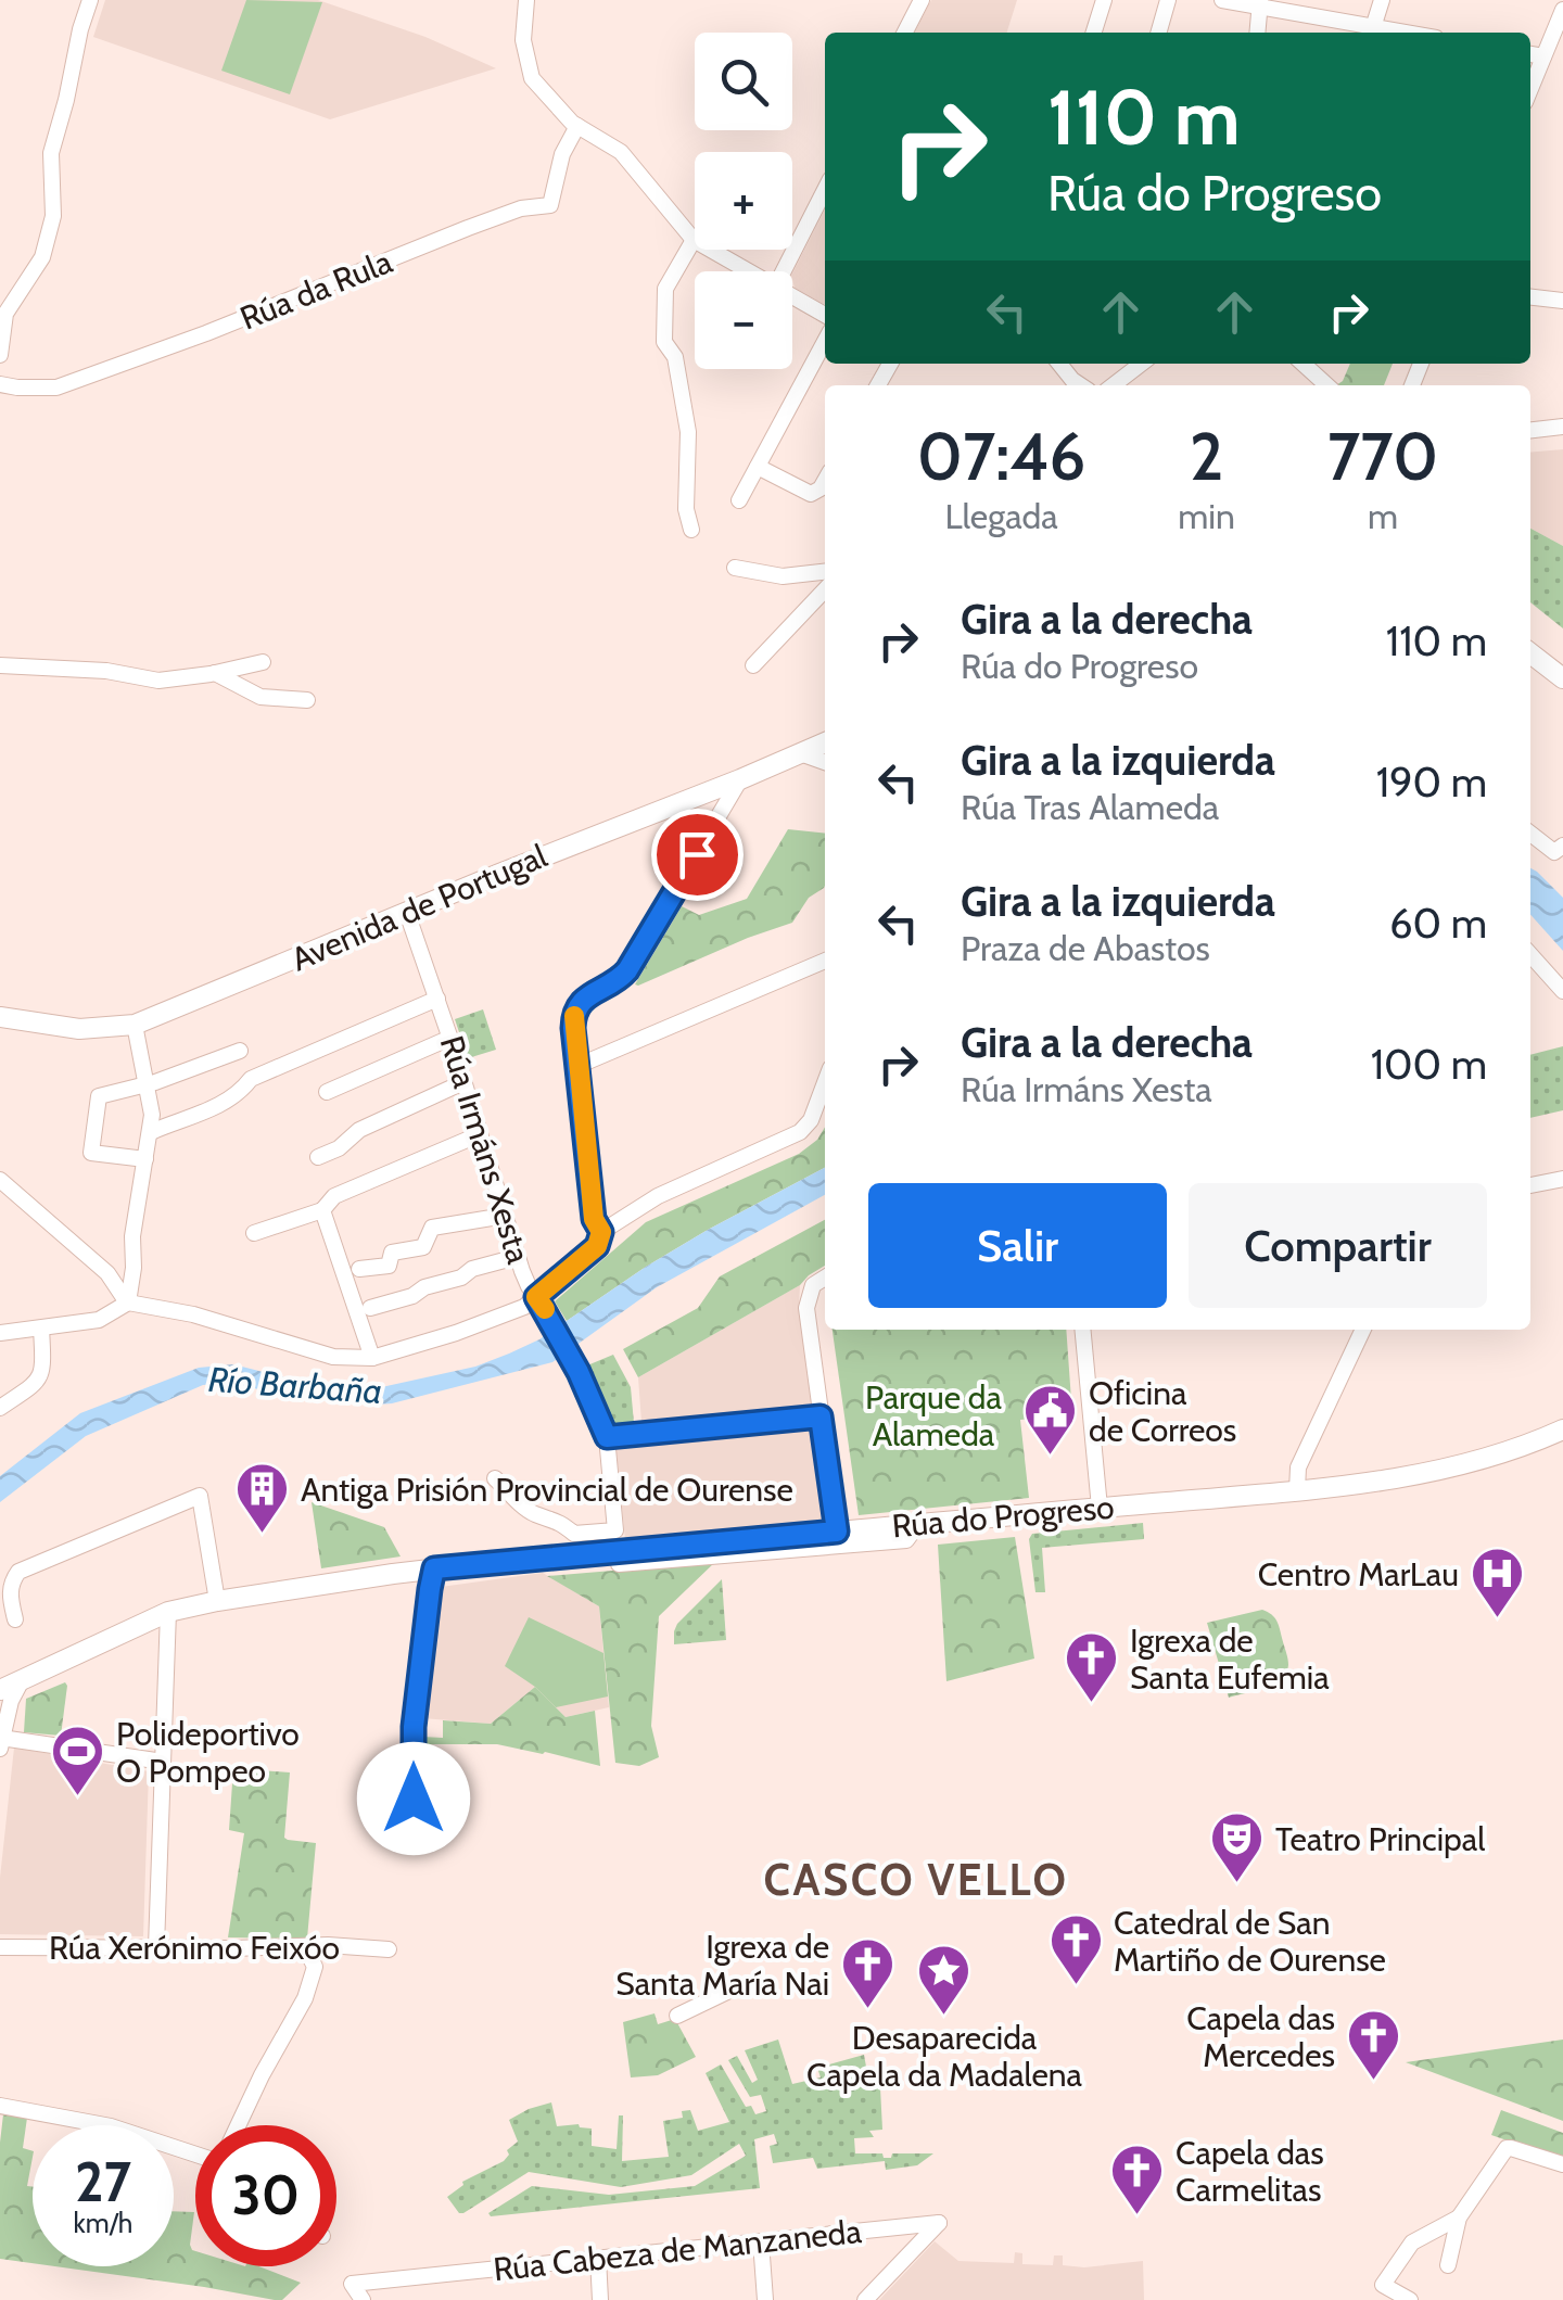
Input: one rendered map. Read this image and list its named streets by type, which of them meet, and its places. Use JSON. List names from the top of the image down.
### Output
{
  "streets": {
    "street": [
      "Rúa da Rula",
      "Avenida de Portugal",
      "Rúa Irmáns Xesta",
      "Rúa do Progreso",
      "Rúa Xerónimo Feixóo",
      "Rúa Cabeza de Manzaneda"
    ]
  },
  "crossings": [
    ["Avenida de Portugal", "Rúa Irmáns Xesta"]
  ],
  "districts": ["CASCO VELLO"],
  "water": ["Río Barbaña"],
  "parks": ["Parque da Alameda"],
  "places": {
    "public building": ["Oficina de Correos"],
    "building": ["Antiga Prisión Provincial de Ourense"],
    "hospital": ["Centro MarLau"],
    "church": [
      "Igrexa de Santa Eufemia",
      "Catedral de San Martiño de Ourense",
      "Igrexa de Santa María Nai",
      "Capela das Mercedes",
      "Capela das Carmelitas"
    ],
    "sports": ["Polideportivo O Pompeo"],
    "theatre": ["Teatro Principal"],
    "place": ["Desaparecida Capela da Madalena"]
  },
  "page": {
    "map_buttons": ["+", "−"],
    "turn": ["110 m", "Rúa do Progreso"],
    "eta": [
      "07:46",
      "Llegada",
      "2",
      "min",
      "770",
      "m"
    ],
    "list": [
      {
        "name": "Gira a la derecha",
        "note": "Rúa do Progreso",
        "value": "110 m"
      },
      {
        "name": "Gira a la izquierda",
        "note": "Rúa Tras Alameda",
        "value": "190 m"
      },
      {
        "name": "Gira a la izquierda",
        "note": "Praza de Abastos",
        "value": "60 m"
      },
      {
        "name": "Gira a la derecha",
        "note": "Rúa Irmáns Xesta",
        "value": "100 m"
      }
    ],
    "buttons": ["Salir", "Compartir"],
    "speed": "27 km/h",
    "limit": "30"
  }
}
